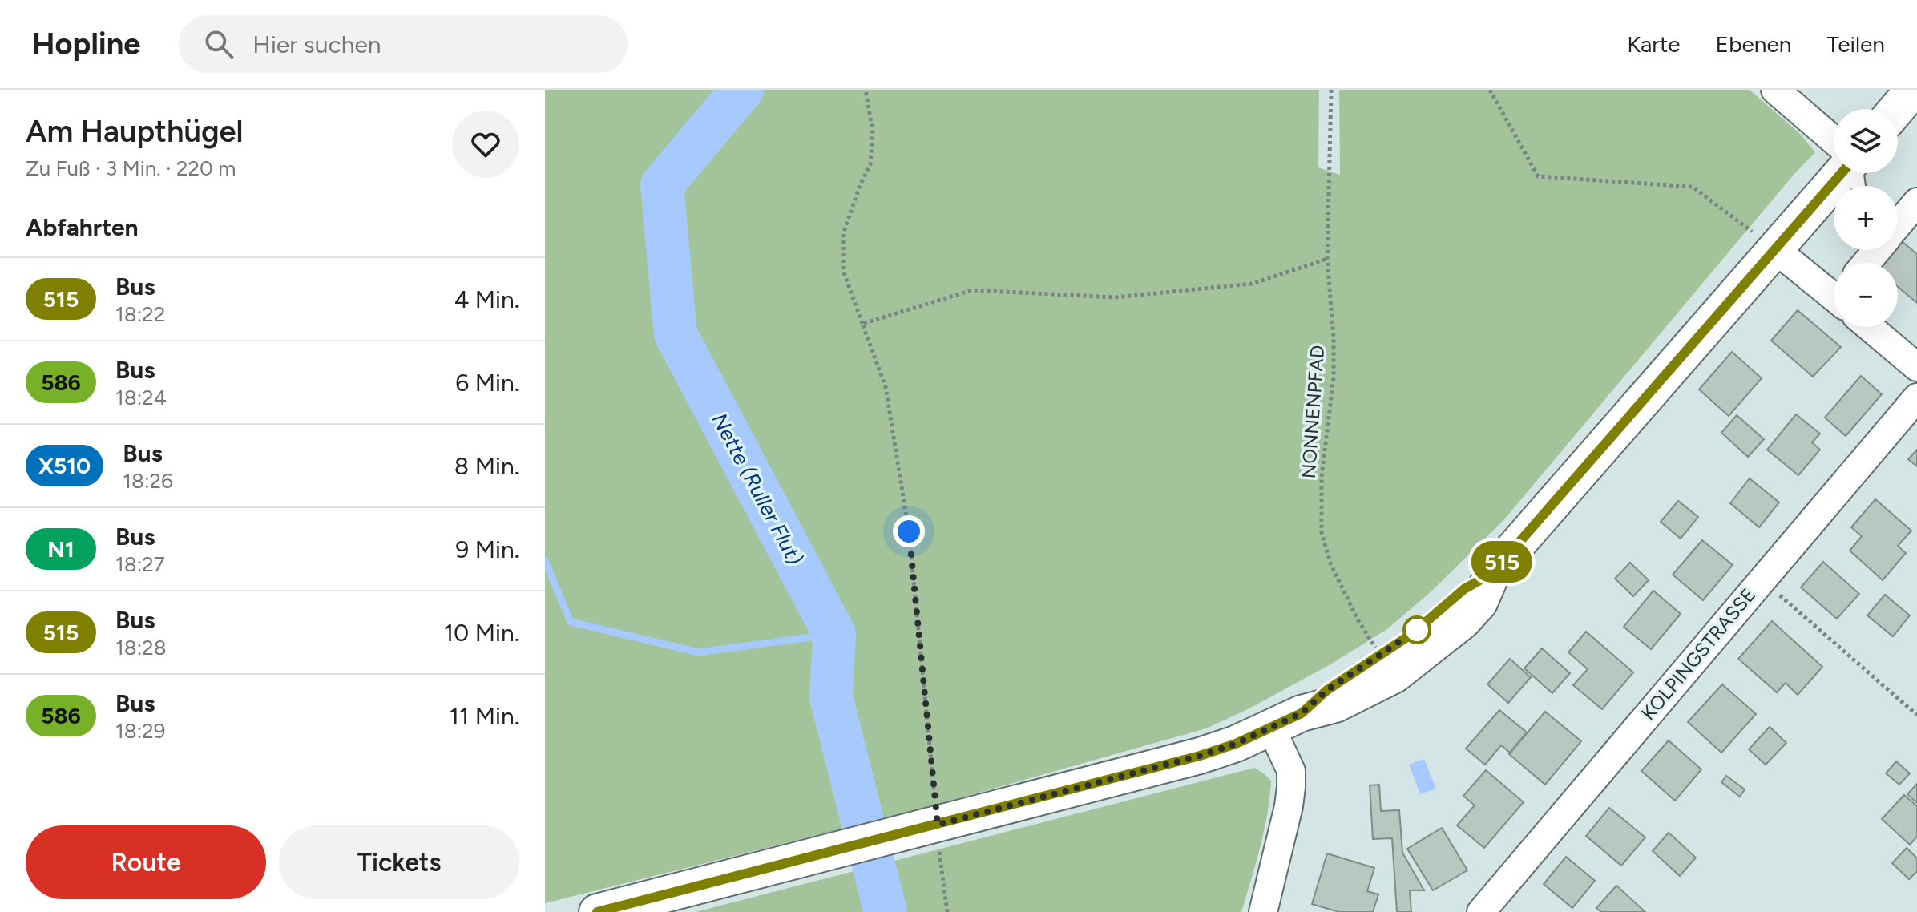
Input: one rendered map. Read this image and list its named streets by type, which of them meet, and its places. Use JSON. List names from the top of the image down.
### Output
{
  "streets": {
    "street": ["KOLPINGSTRASSE"],
    "path": ["NONNENPFAD"]
  },
  "water": ["Nette (Ruller Flut)"],
  "lines": ["bus line 515"],
  "page": {
    "header": "Hopline",
    "search": "Hier suchen",
    "nav": ["Karte", "Ebenen", "Teilen"],
    "heading": [
      ["Am Haupthügel", "Zu Fuß · 3 Min. · 220 m"],
      "Abfahrten"
    ],
    "on_map": "515",
    "map_buttons": ["+", "−"],
    "list": [
      {
        "mark": "515",
        "name": "Bus",
        "note": "18:22",
        "value": "4 Min."
      },
      {
        "mark": "586",
        "name": "Bus",
        "note": "18:24",
        "value": "6 Min."
      },
      {
        "mark": "X510",
        "name": "Bus",
        "note": "18:26",
        "value": "8 Min."
      },
      {
        "mark": "N1",
        "name": "Bus",
        "note": "18:27",
        "value": "9 Min."
      },
      {
        "mark": "515",
        "name": "Bus",
        "note": "18:28",
        "value": "10 Min."
      },
      {
        "mark": "586",
        "name": "Bus",
        "note": "18:29",
        "value": "11 Min."
      }
    ],
    "buttons": ["Route", "Tickets"]
  }
}
